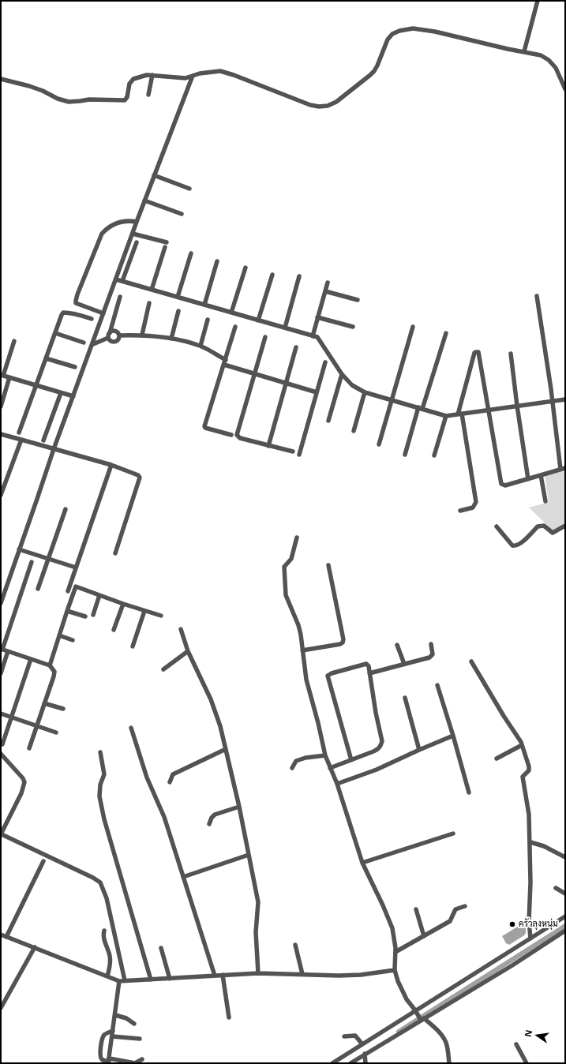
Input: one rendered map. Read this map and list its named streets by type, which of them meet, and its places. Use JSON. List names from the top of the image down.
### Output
{
  "places": ["ครัวลุงหนุ่ม"],
  "north": "left"
}
